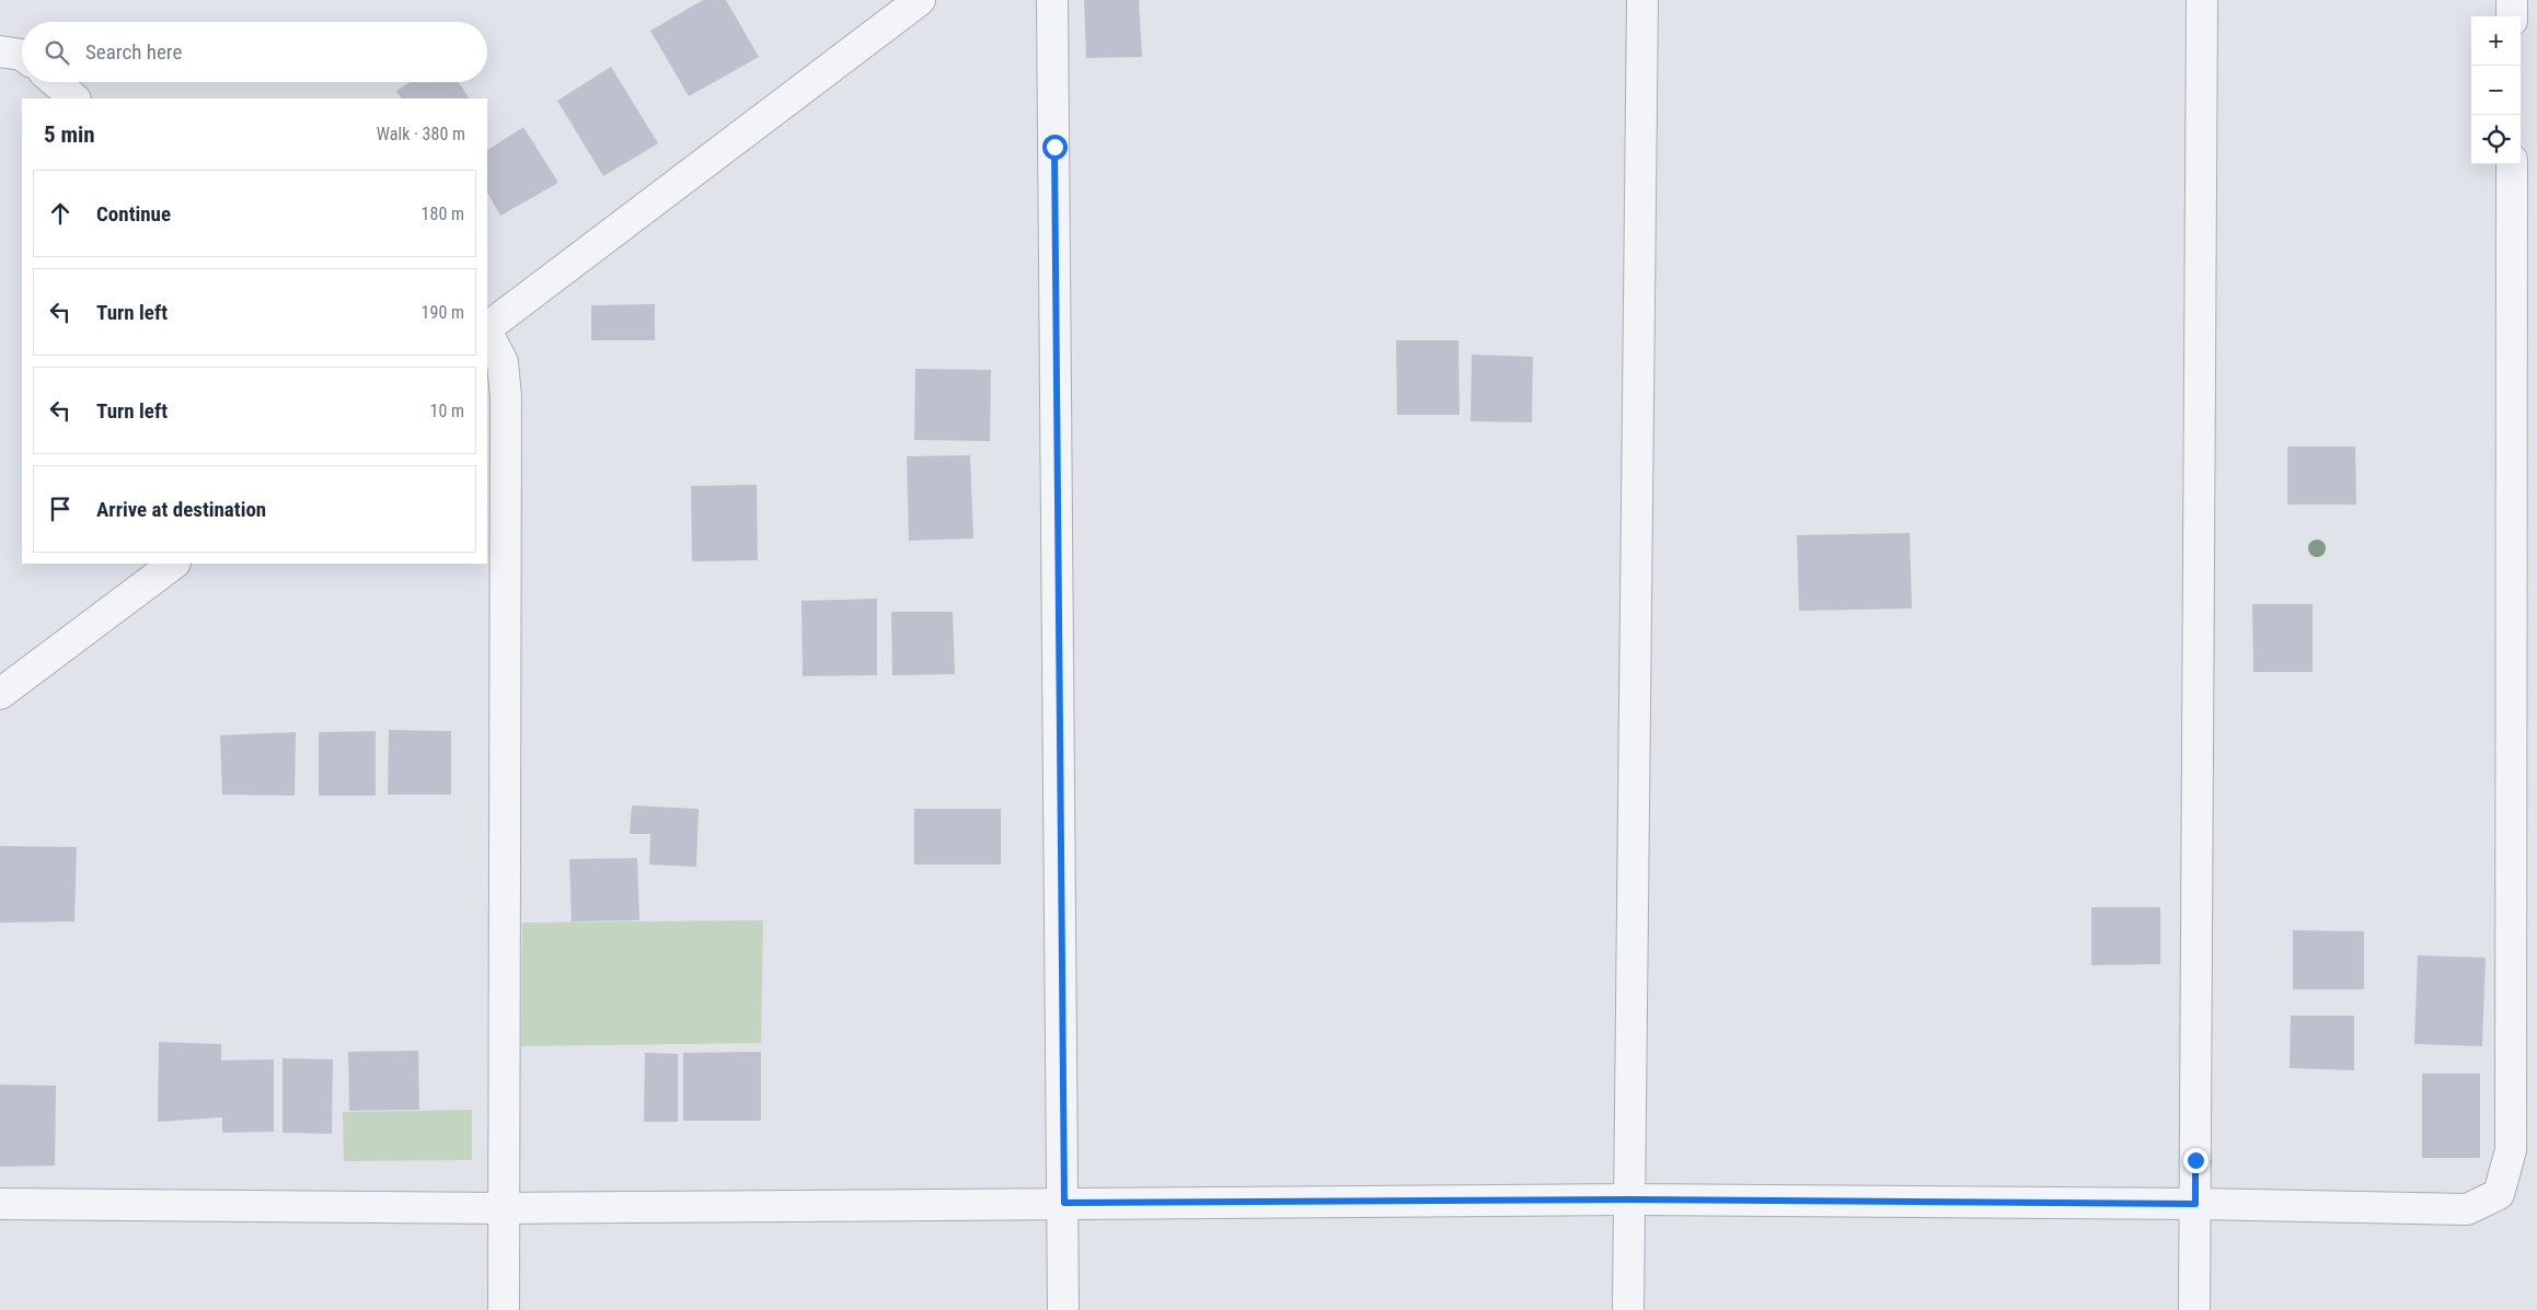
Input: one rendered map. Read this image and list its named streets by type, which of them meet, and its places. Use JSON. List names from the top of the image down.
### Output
{
  "page": {
    "map_buttons": ["+", "−"],
    "search": "Search here",
    "heading": ["5 min", "Walk · 380 m"],
    "list": [
      ["Continue", "180 m"],
      ["Turn left", "190 m"],
      ["Turn left", "10 m"],
      "Arrive at destination"
    ]
  }
}
